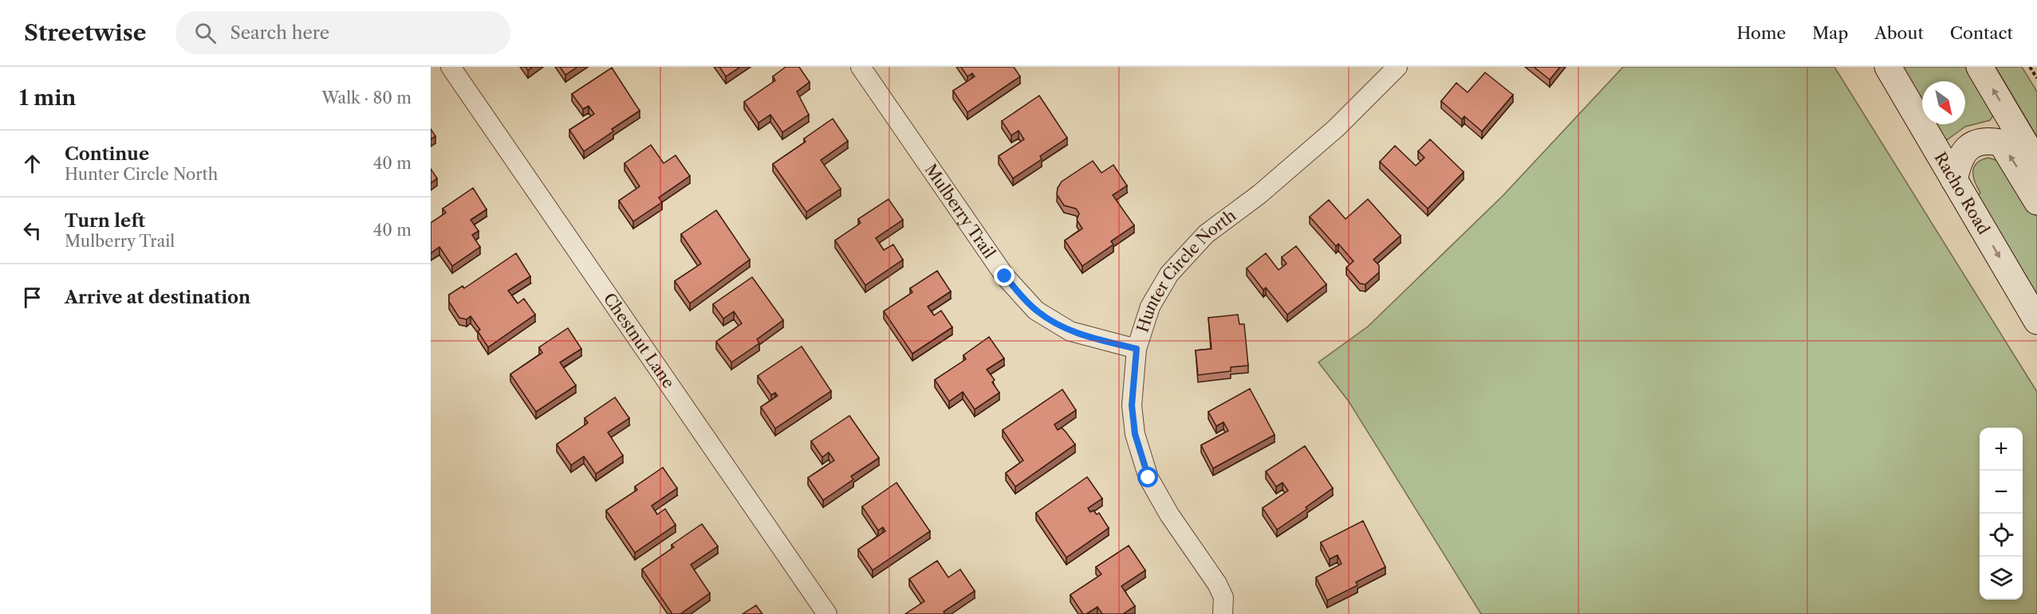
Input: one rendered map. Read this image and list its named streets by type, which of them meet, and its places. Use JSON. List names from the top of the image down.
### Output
{
  "streets": {
    "street": [
      "Racho Road",
      "Mulberry Trail",
      "Hunter Circle North",
      "Chestnut Lane"
    ]
  },
  "crossings": [
    ["Mulberry Trail", "Hunter Circle North"]
  ],
  "one_way": ["Racho Road"],
  "north": "bottom right",
  "page": {
    "header": "Streetwise",
    "search": "Search here",
    "nav": [
      "Home",
      "Map",
      "About",
      "Contact"
    ],
    "heading": ["1 min", "Walk · 80 m"],
    "list": [
      ["Continue", "Hunter Circle North", "40 m"],
      ["Turn left", "Mulberry Trail", "40 m"],
      "Arrive at destination"
    ],
    "map_buttons": ["+", "−"]
  }
}
